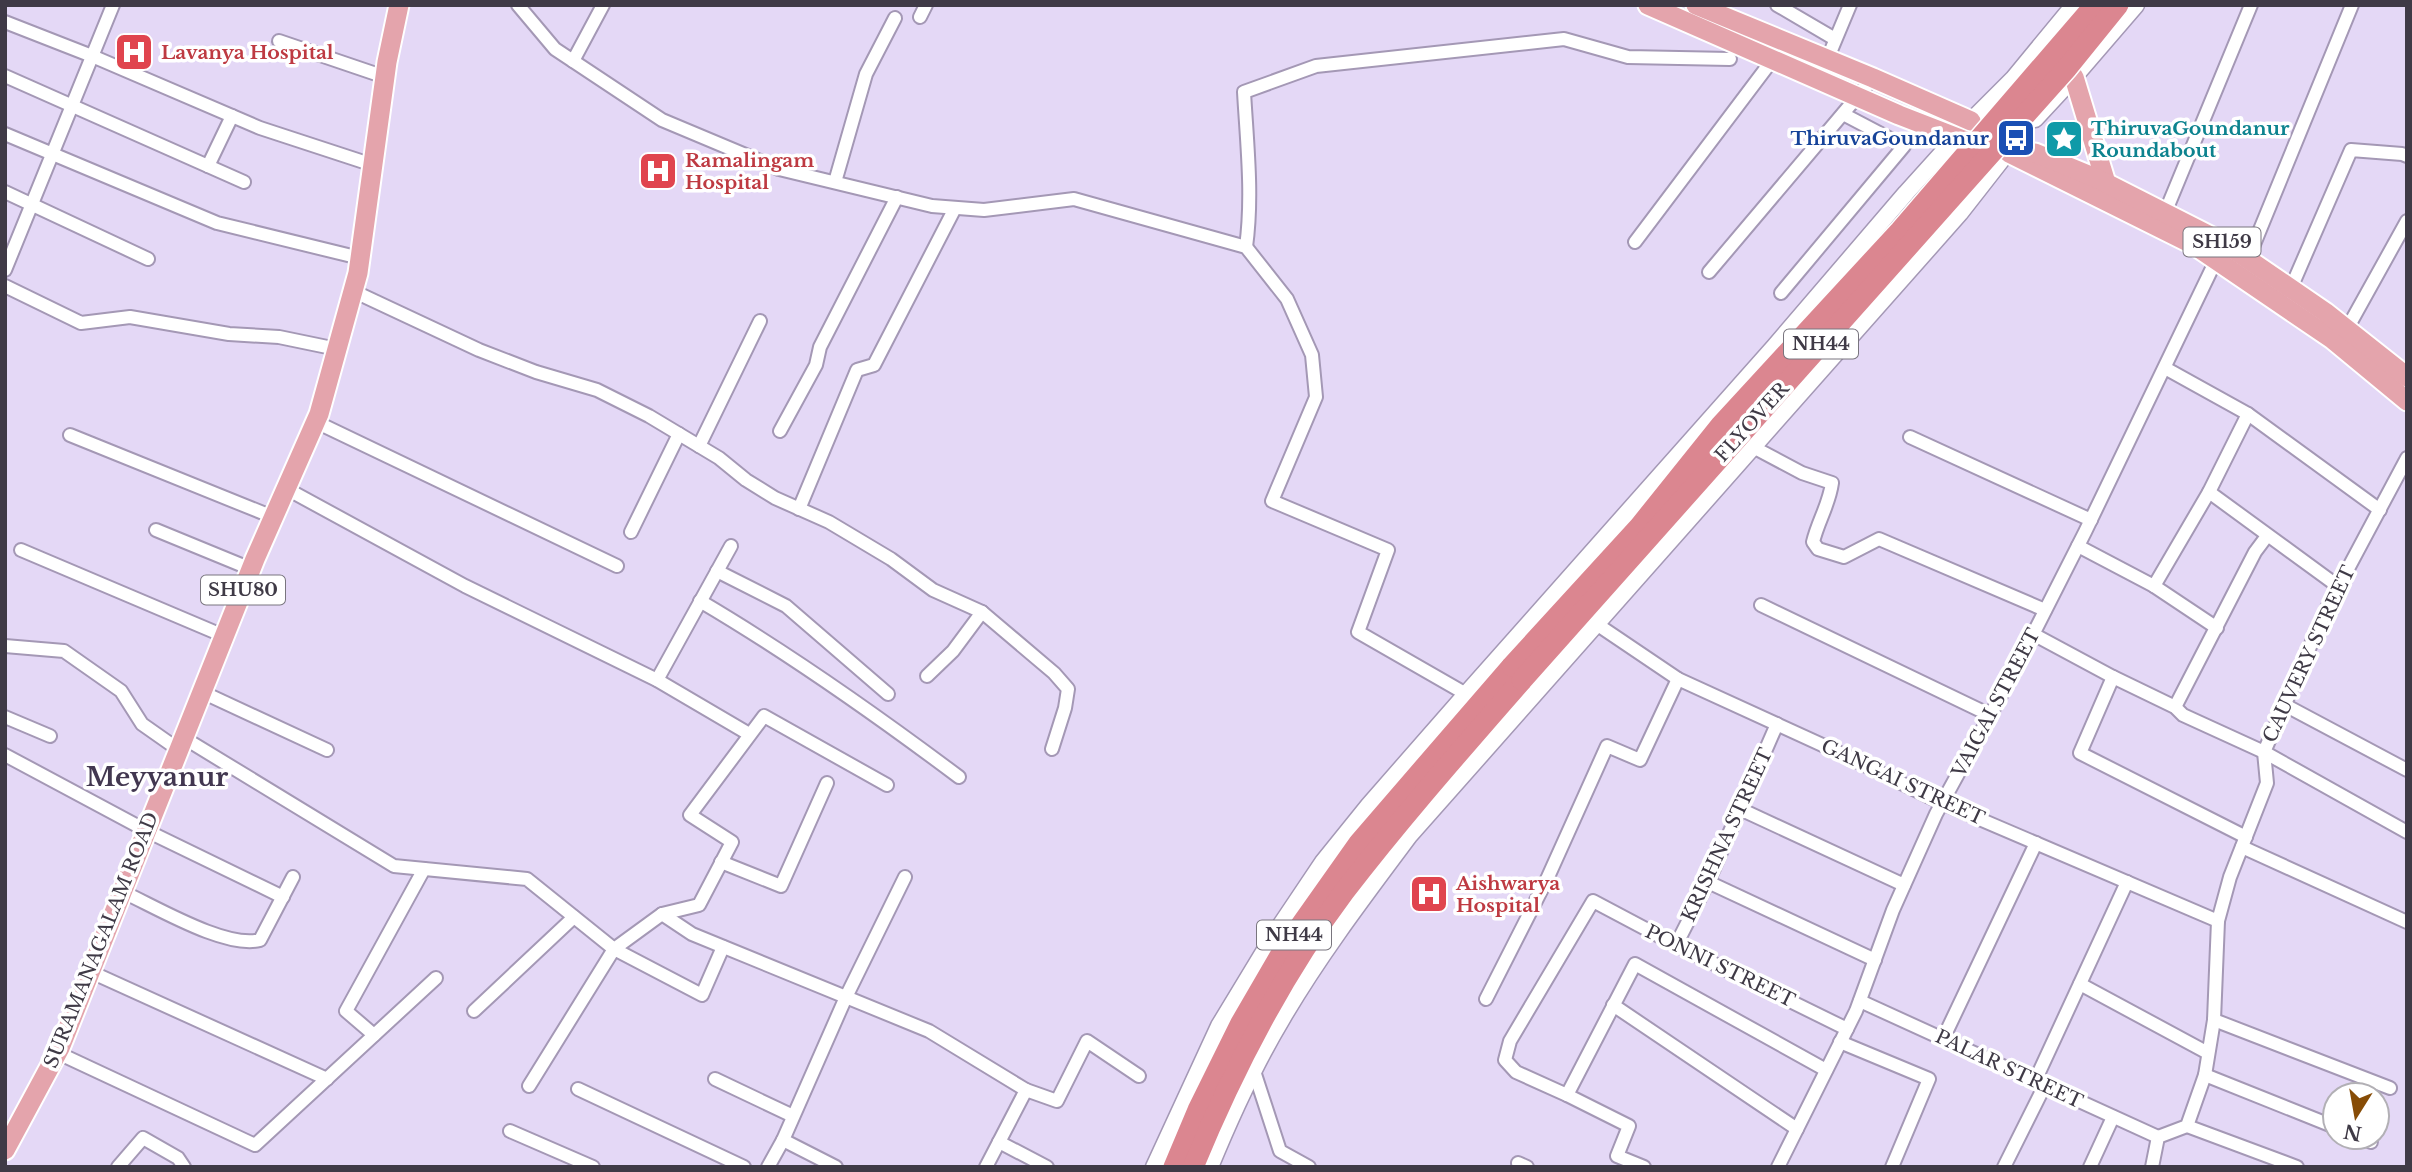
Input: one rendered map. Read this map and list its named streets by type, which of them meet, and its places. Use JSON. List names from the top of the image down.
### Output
{
  "streets": {
    "highway": ["NH44", "FLYOVER"],
    "main road": ["SH159", "SHU80", "SURAMANAGALAM ROAD"],
    "street": [
      "CAUVERY STREET",
      "VAIGAI STREET",
      "GANGAI STREET",
      "KRISHNA STREET",
      "PONNI STREET",
      "PALAR STREET"
    ]
  },
  "crossings": [
    ["SH159", "VAIGAI STREET"],
    ["NH44", "FLYOVER"],
    ["CAUVERY STREET", "GANGAI STREET"],
    ["VAIGAI STREET", "GANGAI STREET"],
    ["VAIGAI STREET", "PONNI STREET"],
    ["VAIGAI STREET", "PALAR STREET"],
    ["GANGAI STREET", "KRISHNA STREET"],
    ["KRISHNA STREET", "PONNI STREET"]
  ],
  "districts": ["Meyyanur"],
  "places": {
    "hospital": ["Lavanya Hospital", "Ramalingam Hospital", "Aishwarya Hospital"],
    "bus stop": ["ThiruvaGoundanur"],
    "place": ["ThiruvaGoundanur Roundabout"]
  },
  "north": "bottom"
}
